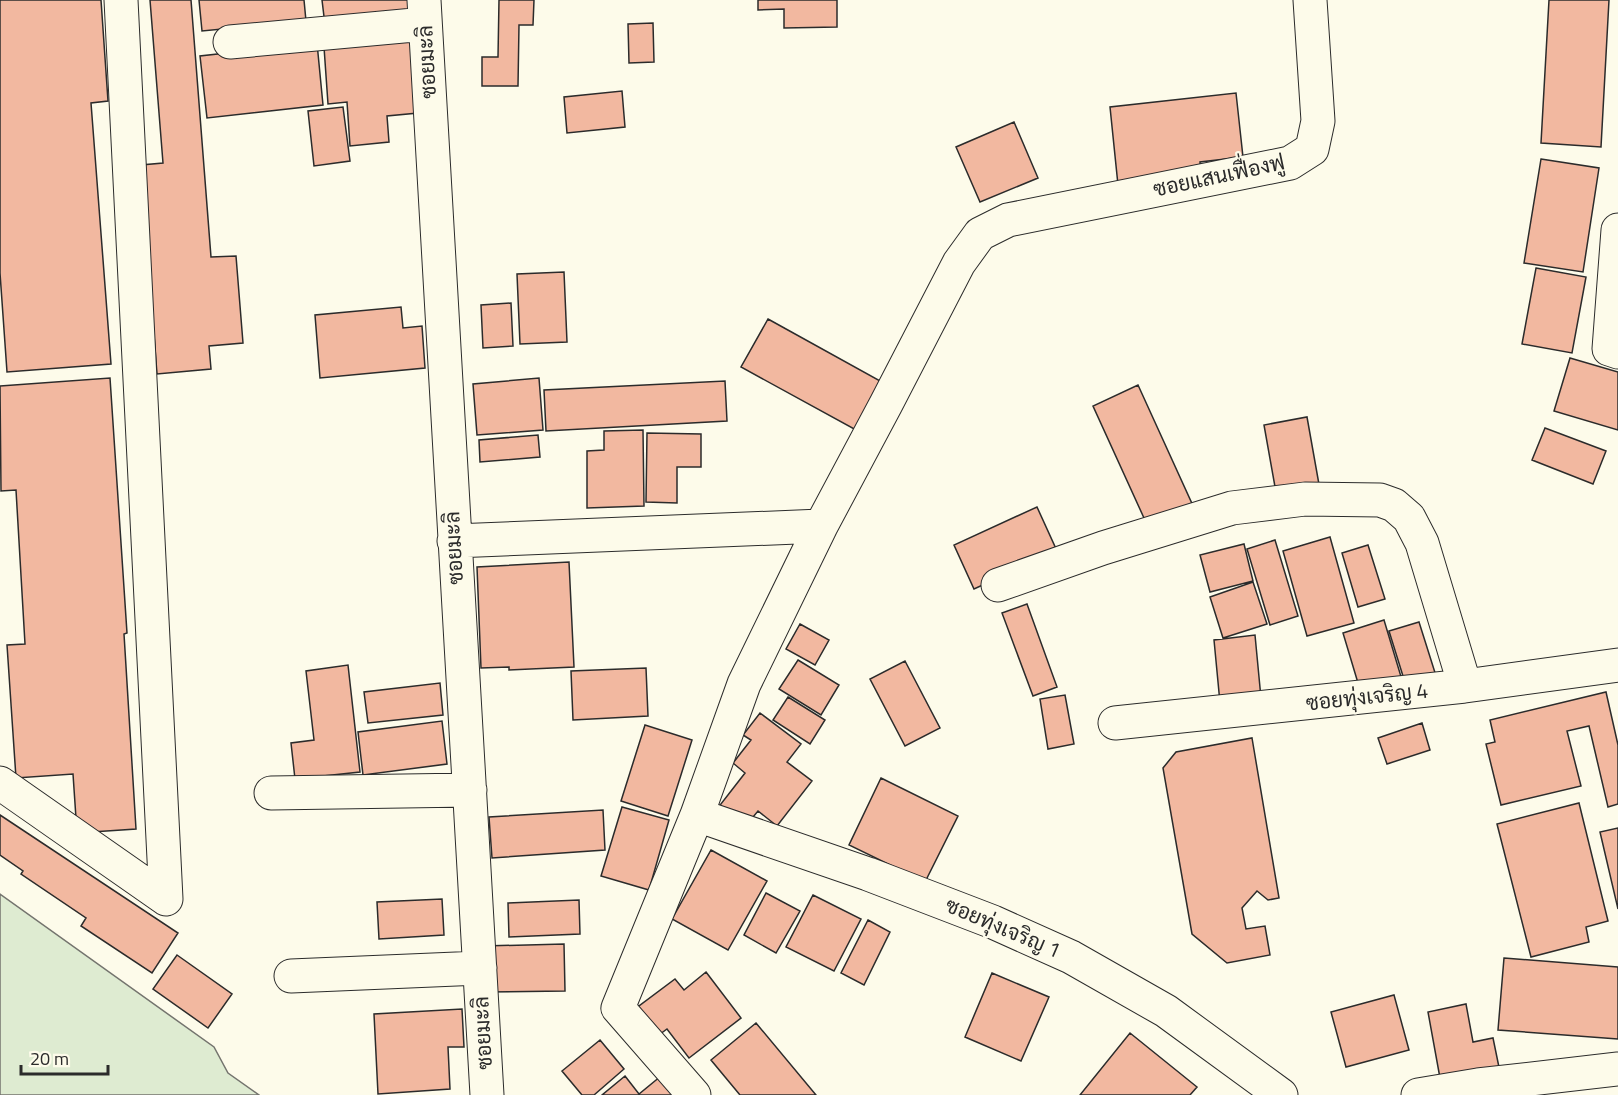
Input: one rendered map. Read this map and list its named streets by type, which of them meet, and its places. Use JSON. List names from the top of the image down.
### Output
{
  "streets": {
    "street": [
      "ซอยมะลิ",
      "ซอยแสนเฟื่องฟู",
      "ซอยทุ่งเจริญ 4",
      "ซอยทุ่งเจริญ 1"
    ]
  },
  "scale_bar": "20 m"
}
